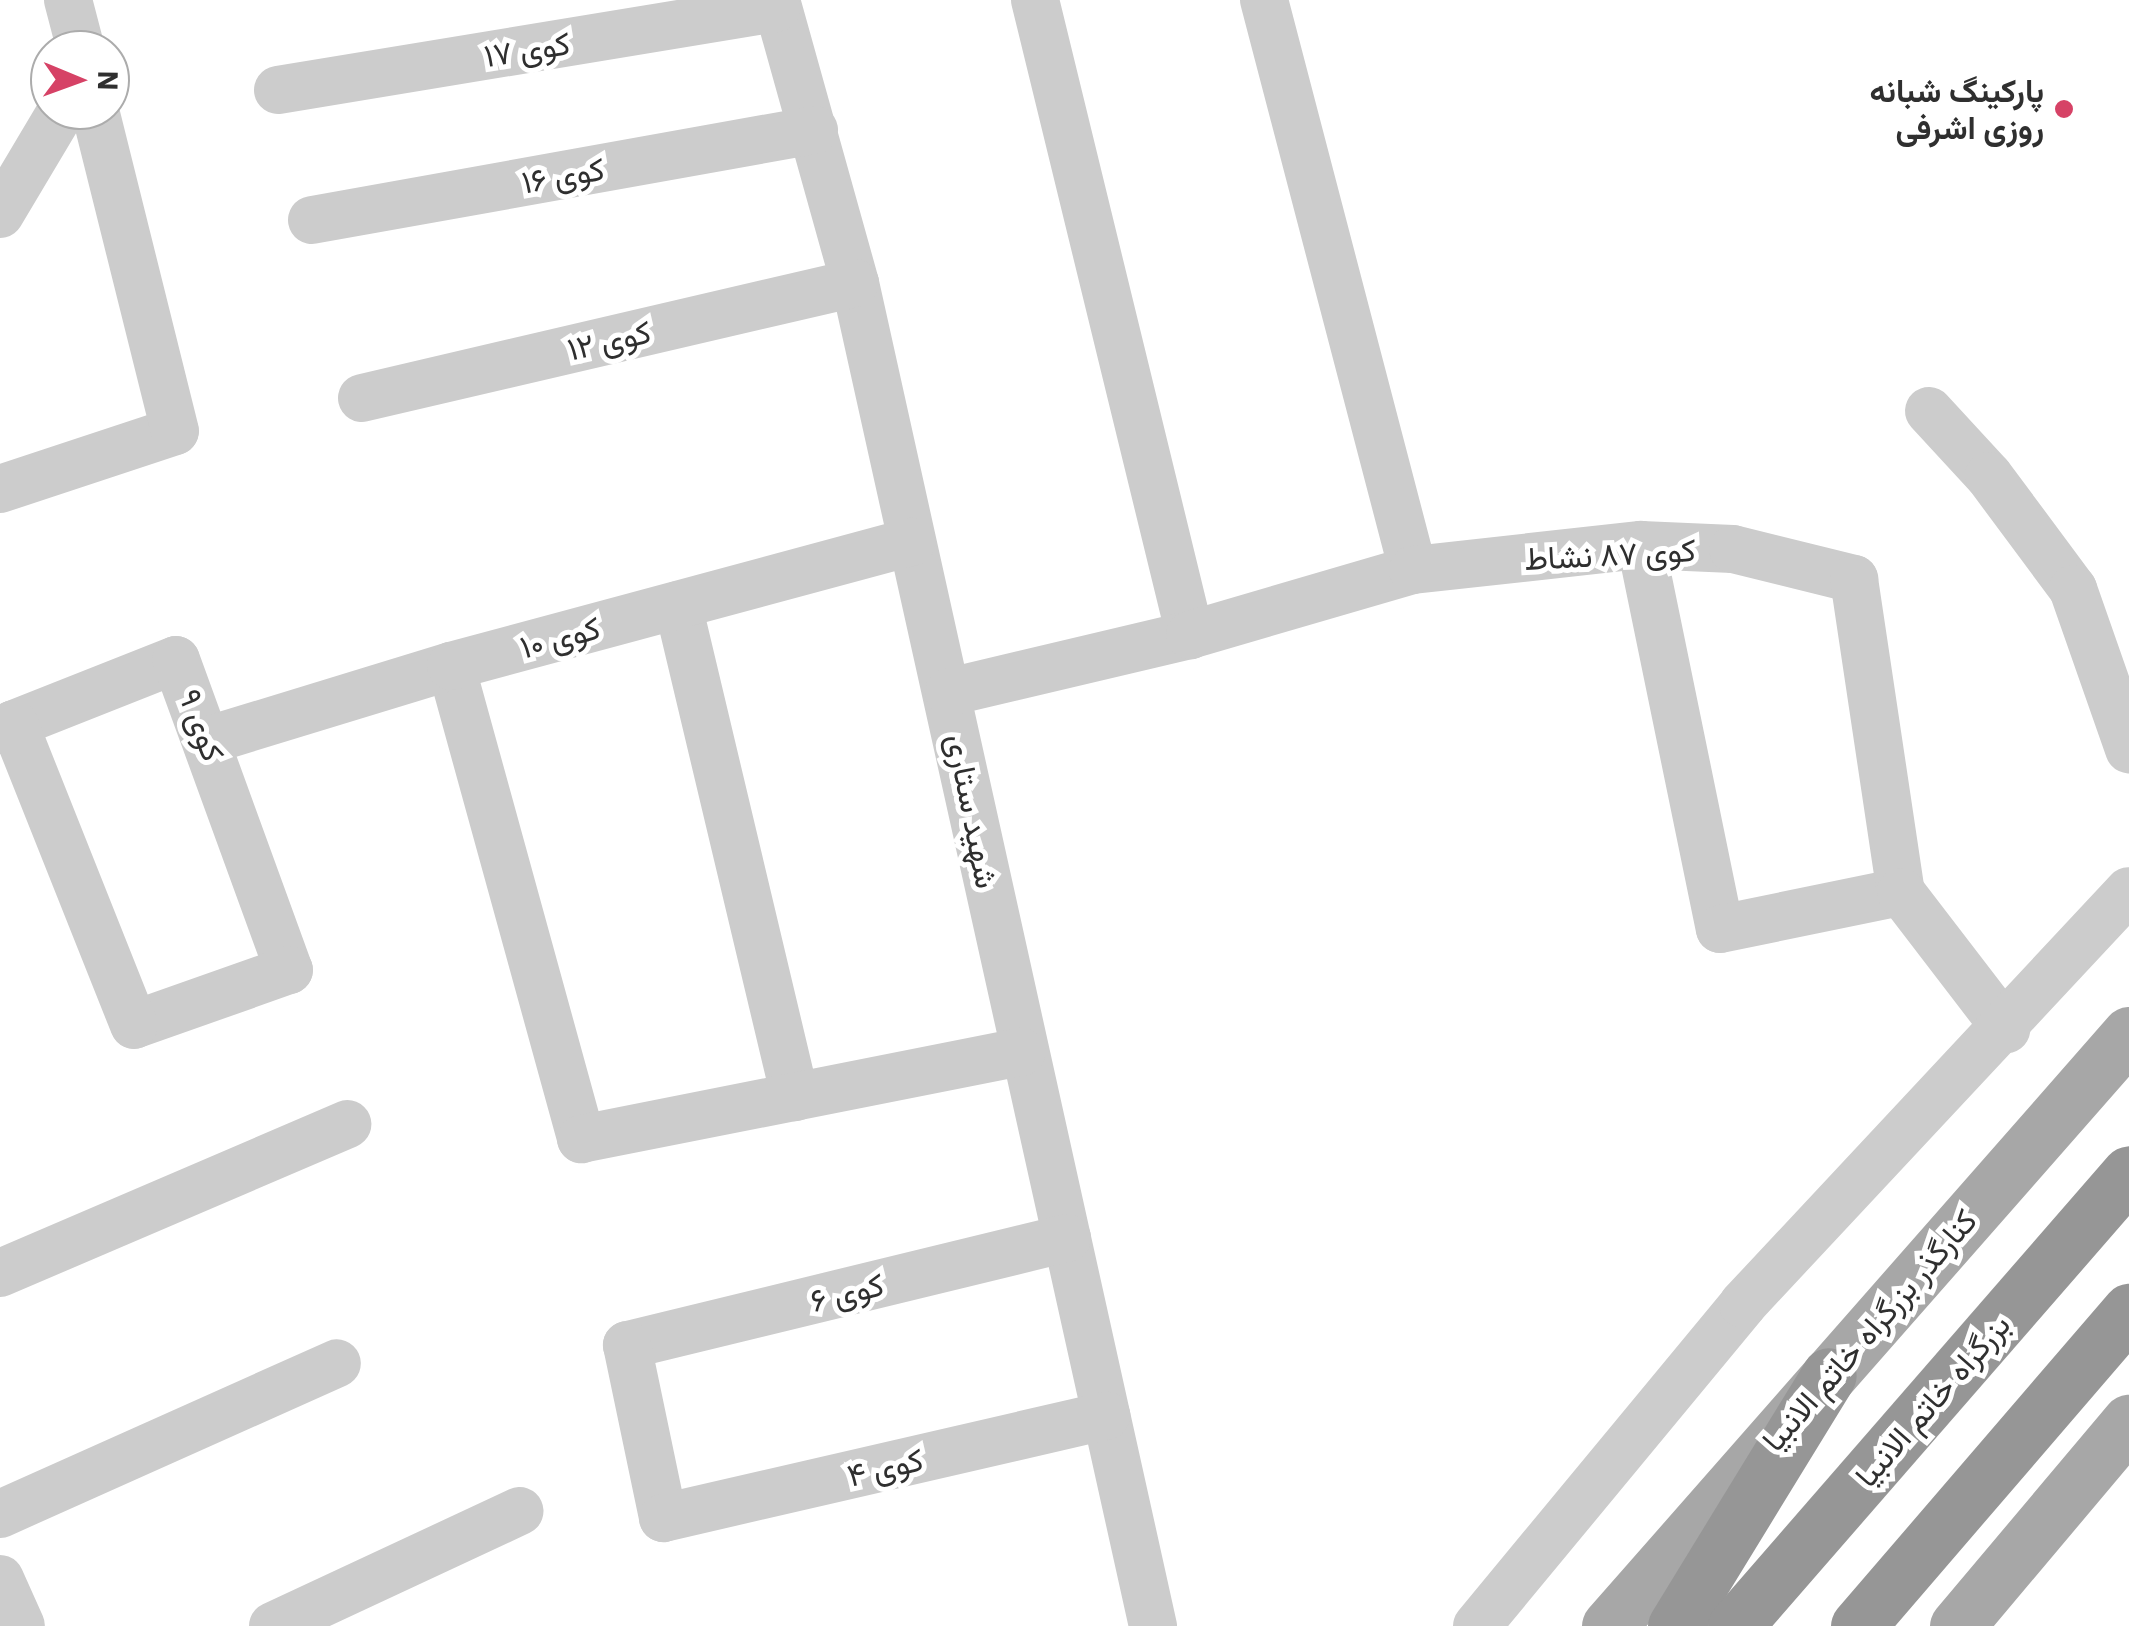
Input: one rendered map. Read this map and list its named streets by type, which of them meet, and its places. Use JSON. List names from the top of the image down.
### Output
{
  "streets": {
    "highway": ["بزرگراه خاتم الانبیا"],
    "main road": ["کنارگذر بزرگراه خاتم الانبیا"],
    "street": [
      "کوی ۱۷",
      "کوی ۱۶",
      "کوی ۱۲",
      "کوی ۸۷ نشاط",
      "کوی ۱۰",
      "کوی ۹",
      "شهید ستاری",
      "کوی ۶",
      "کوی ۴"
    ]
  },
  "crossings": [
    ["کوی ۱۷", "شهید ستاری"],
    ["کوی ۱۶", "شهید ستاری"],
    ["کوی ۱۲", "شهید ستاری"],
    ["کوی ۸۷ نشاط", "شهید ستاری"],
    ["کوی ۱۰", "کوی ۹"],
    ["کوی ۱۰", "شهید ستاری"],
    ["شهید ستاری", "کوی ۶"],
    ["شهید ستاری", "کوی ۴"],
    ["کوی ۶", "کوی ۴"]
  ],
  "places": ["پارکینگ شبانه روزی اشرفی"],
  "north": "right"
}
